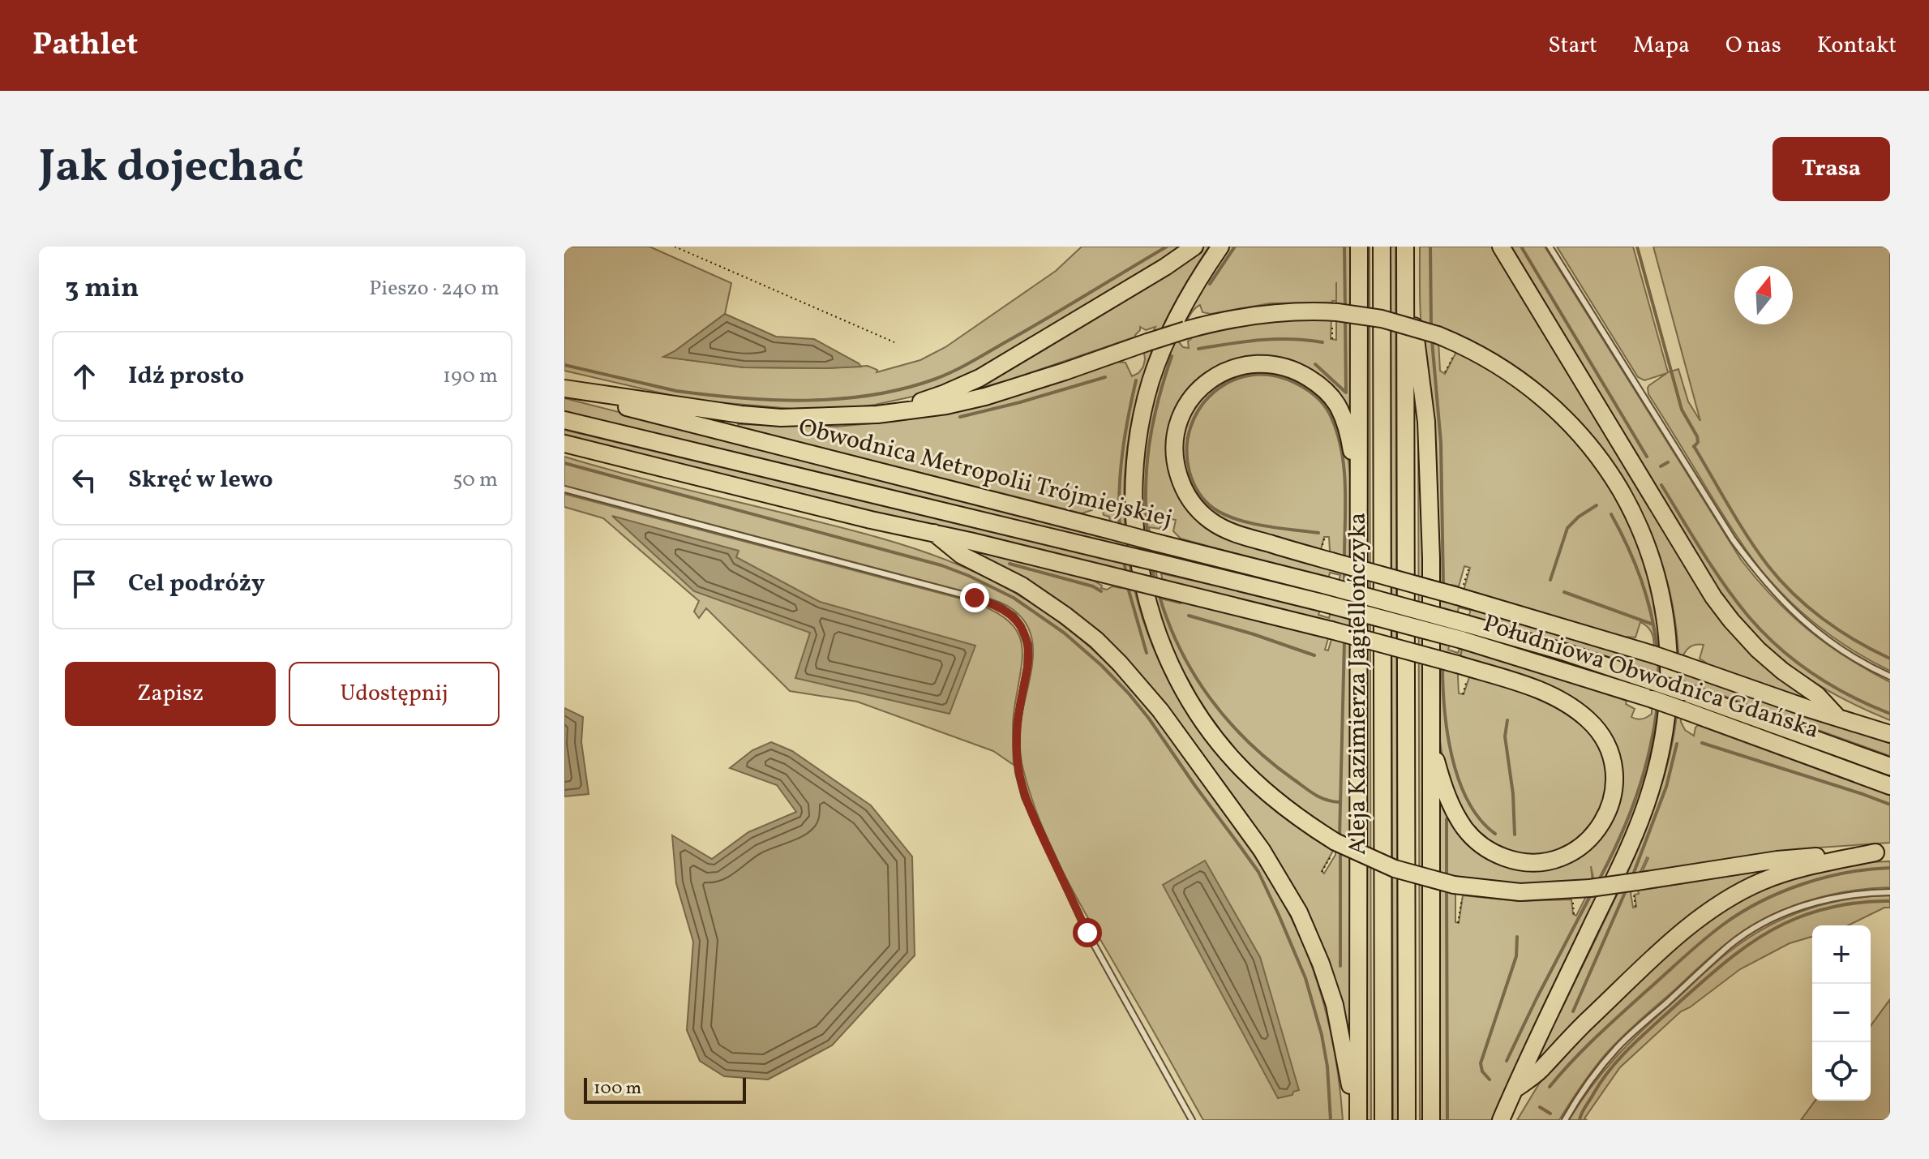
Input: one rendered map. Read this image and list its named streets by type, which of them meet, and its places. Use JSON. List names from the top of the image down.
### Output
{
  "streets": {
    "highway": ["Obwodnica Metropolii Trójmiejskiej", "Południowa Obwodnica Gdańska", "Aleja Kazimierza Jagiellończyka"]
  },
  "crossings": [
    ["Obwodnica Metropolii Trójmiejskiej", "Południowa Obwodnica Gdańska"]
  ],
  "scale_bar": "100 m",
  "north": "top",
  "page": {
    "header": "Pathlet",
    "nav": [
      "Start",
      "Mapa",
      "O nas",
      "Kontakt"
    ],
    "title": "Jak dojechać",
    "buttons": [
      "Trasa",
      ["Zapisz", "Udostępnij"]
    ],
    "heading": ["3 min", "Pieszo · 240 m"],
    "list": [
      ["Idź prosto", "190 m"],
      ["Skręć w lewo", "50 m"],
      "Cel podróży"
    ],
    "map_buttons": ["+", "−"],
    "scale": "100 m"
  }
}
